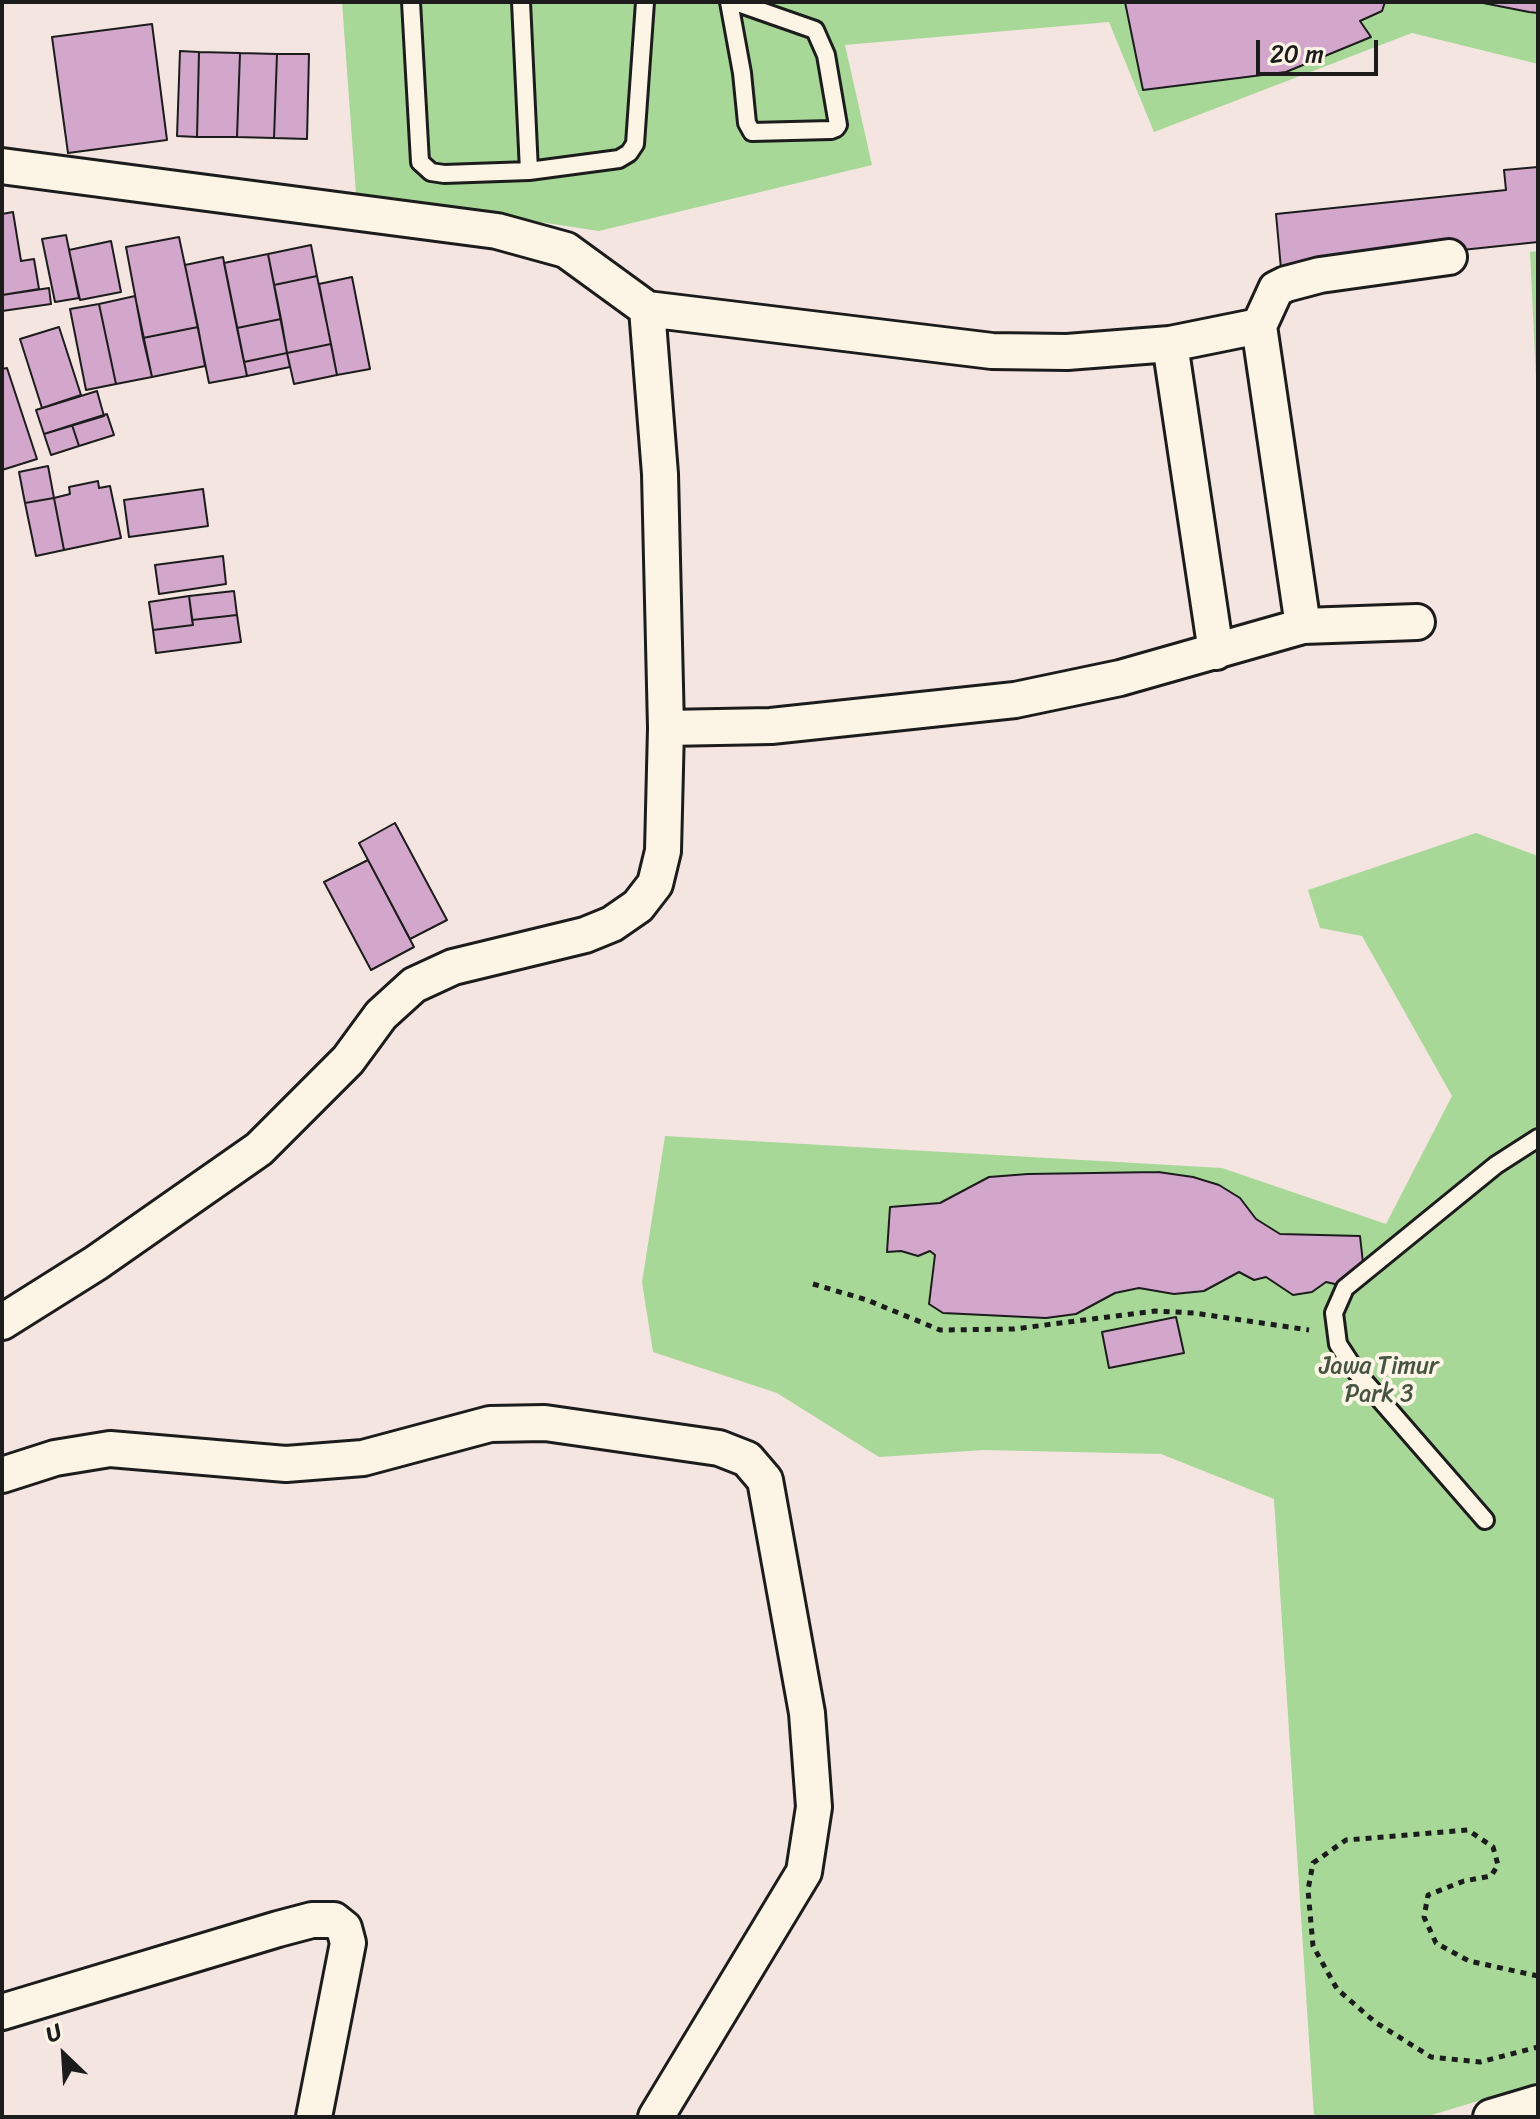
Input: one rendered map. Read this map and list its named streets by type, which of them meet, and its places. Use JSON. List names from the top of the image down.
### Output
{
  "parks": ["Jawa Timur Park 3"],
  "scale_bar": "20 m",
  "north": "top left"
}
